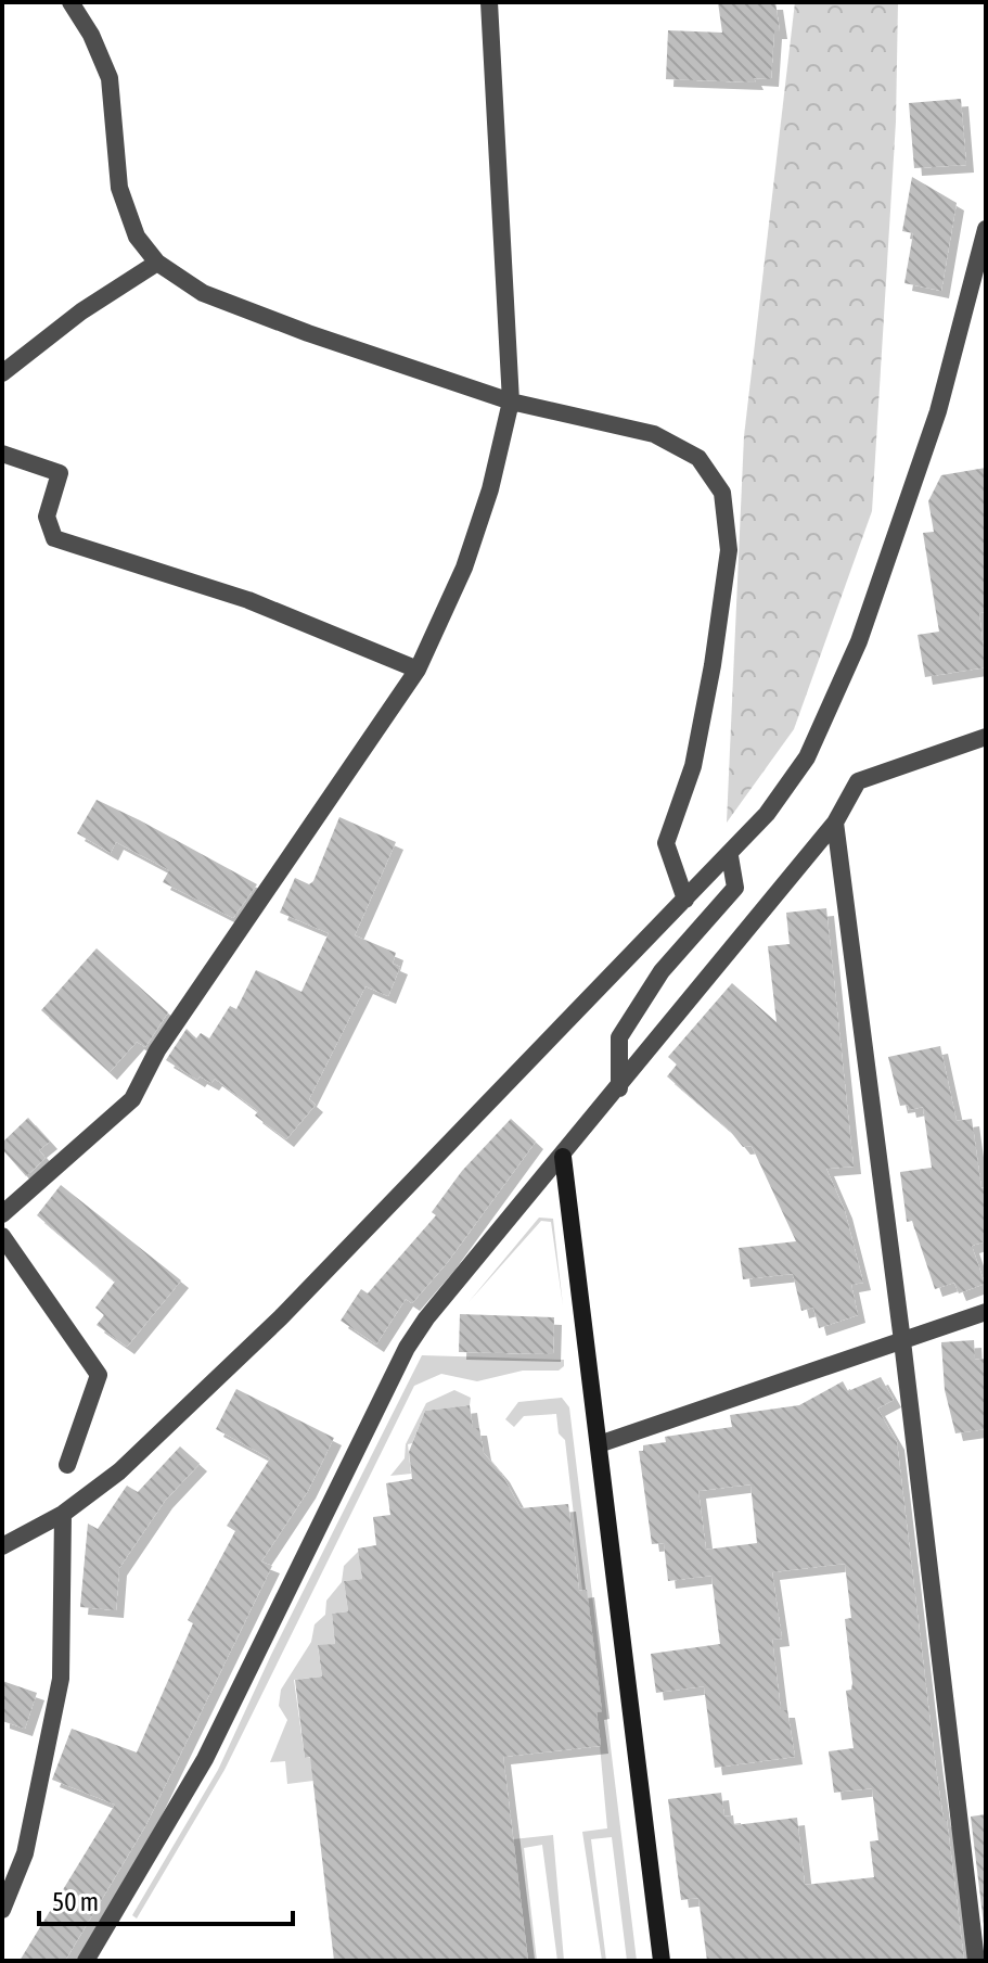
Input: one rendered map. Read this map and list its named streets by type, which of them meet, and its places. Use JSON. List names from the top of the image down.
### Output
{
  "scale_bar": "50 m"
}
